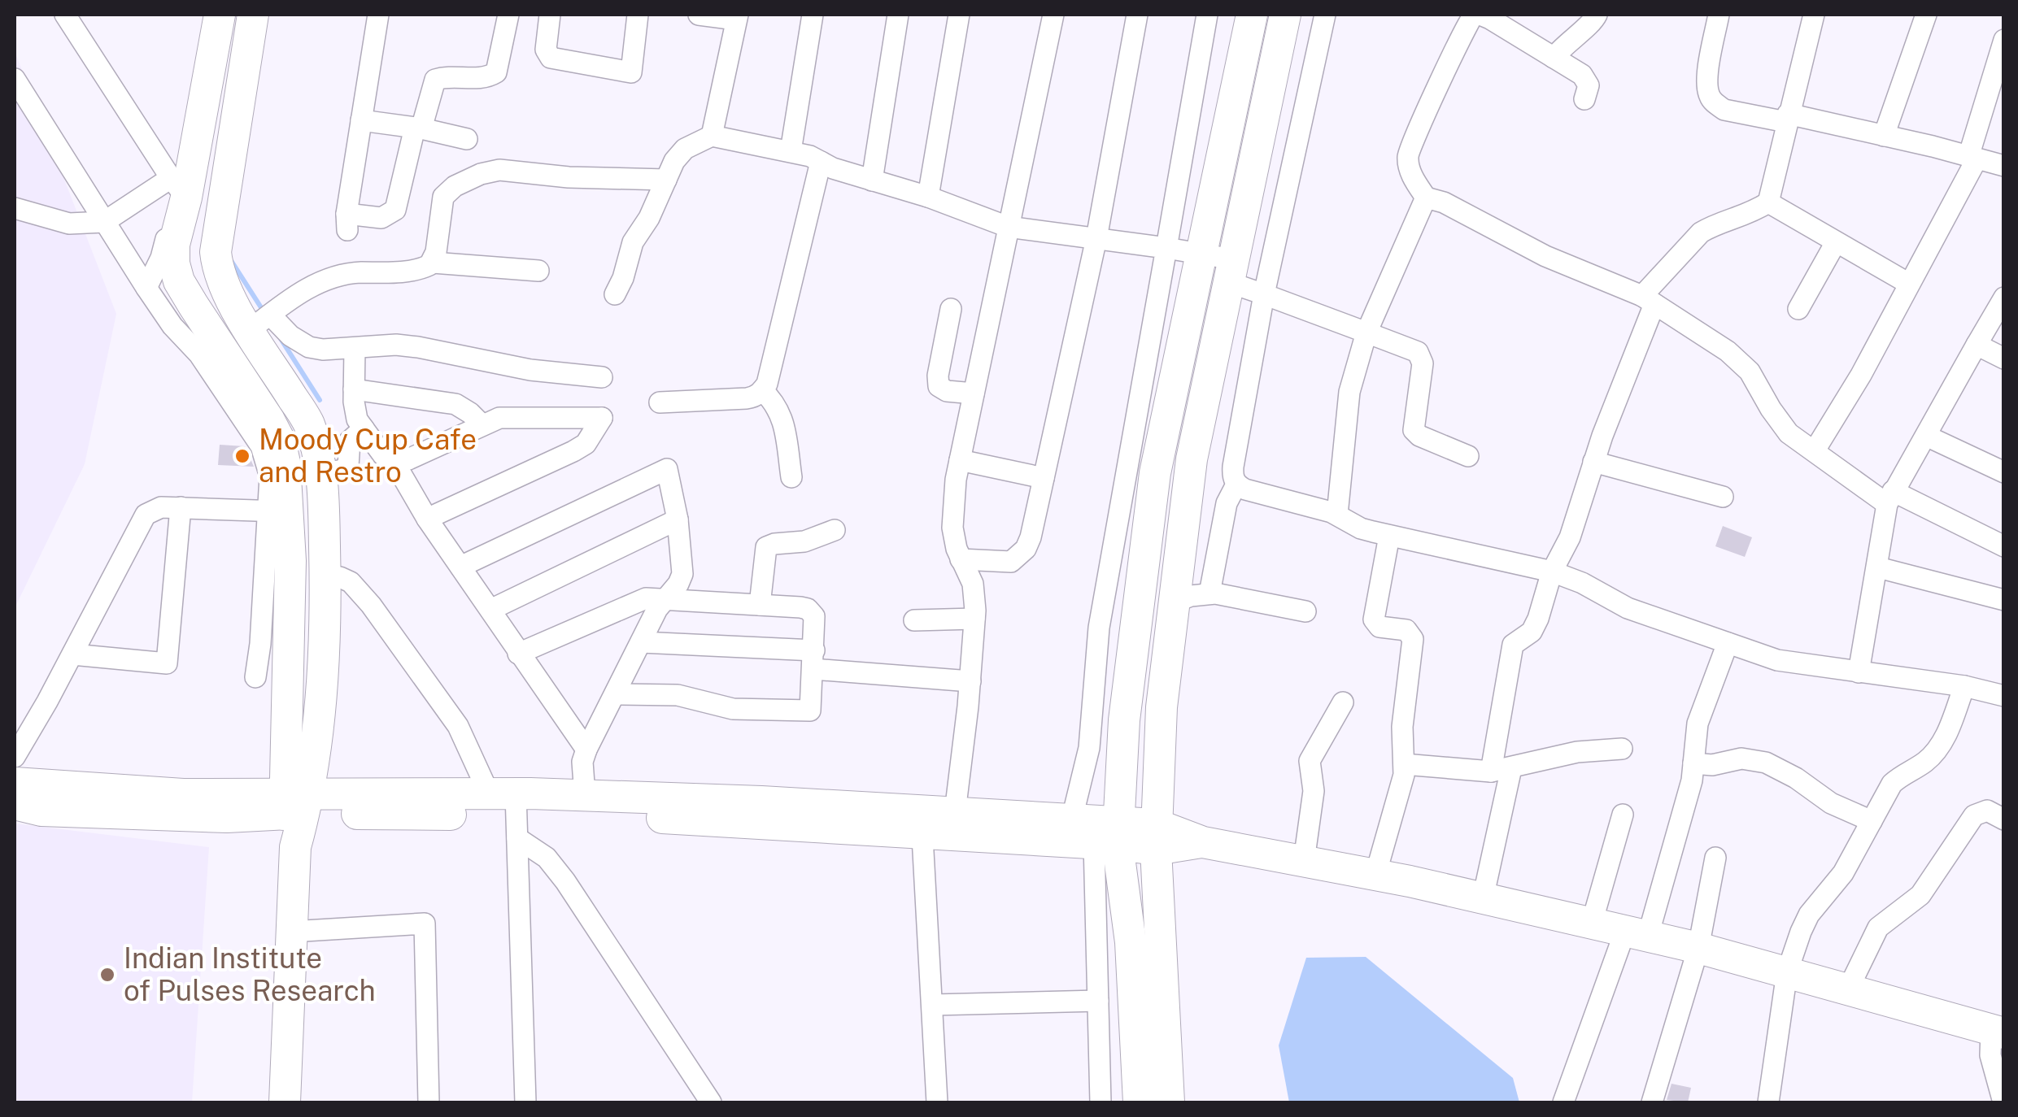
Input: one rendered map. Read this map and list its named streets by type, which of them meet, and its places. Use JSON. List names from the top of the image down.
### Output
{
  "places": ["Moody Cup Cafe and Restro", "Indian Institute of Pulses Research"]
}
